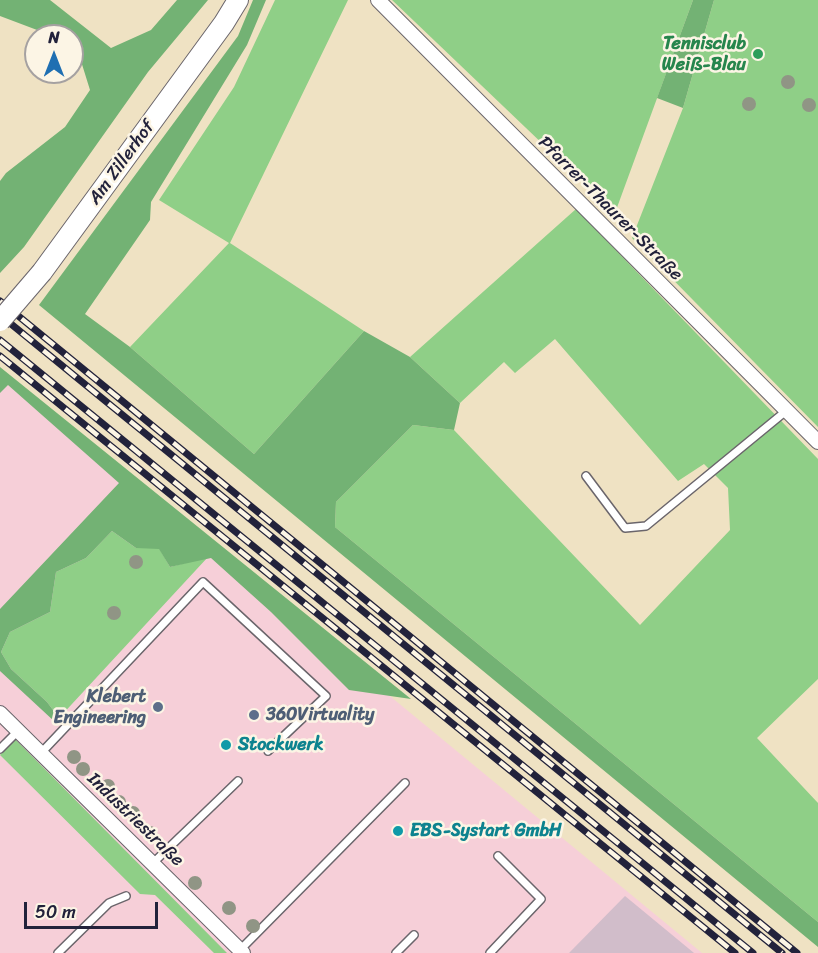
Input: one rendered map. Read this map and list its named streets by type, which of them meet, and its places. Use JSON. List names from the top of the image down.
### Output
{
  "streets": {
    "street": ["Am Zillerhof", "Pfarrer-Thaurer-Straße", "Industriestraße"]
  },
  "places": [
    "Tennisclub Weiß-Blau",
    "Klebert Engineering",
    "360Virtuality",
    "Stockwerk",
    "EBS-Systart GmbH"
  ],
  "scale_bar": "50 m",
  "north": "top"
}
